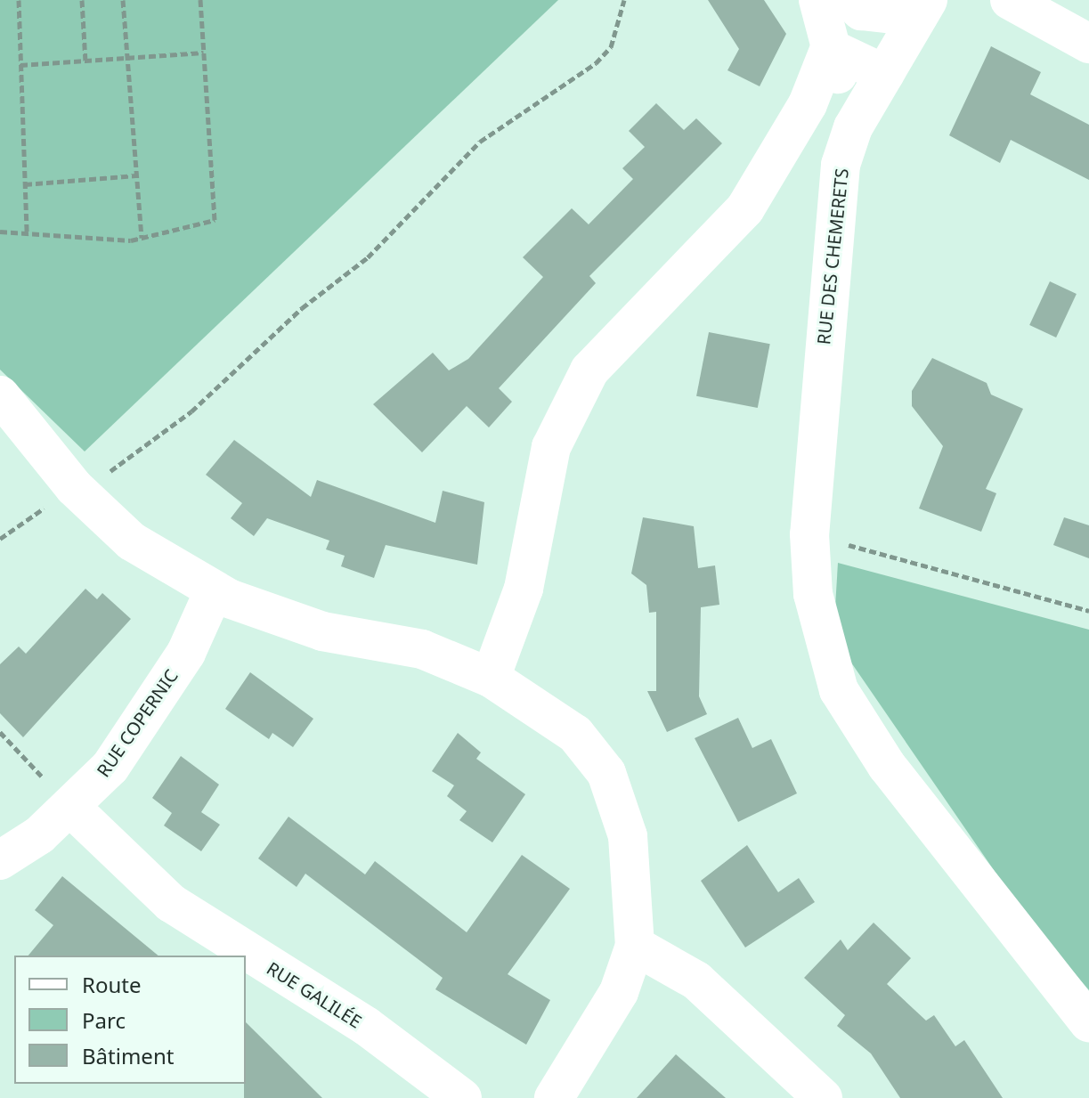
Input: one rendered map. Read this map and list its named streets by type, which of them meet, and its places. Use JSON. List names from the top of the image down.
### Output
{
  "streets": {
    "street": ["RUE DES CHEMERETS", "RUE COPERNIC", "RUE GALILÉE"]
  },
  "crossings": [
    ["RUE COPERNIC", "RUE GALILÉE"]
  ],
  "legend": ["Route", "Parc", "Bâtiment"]
}
